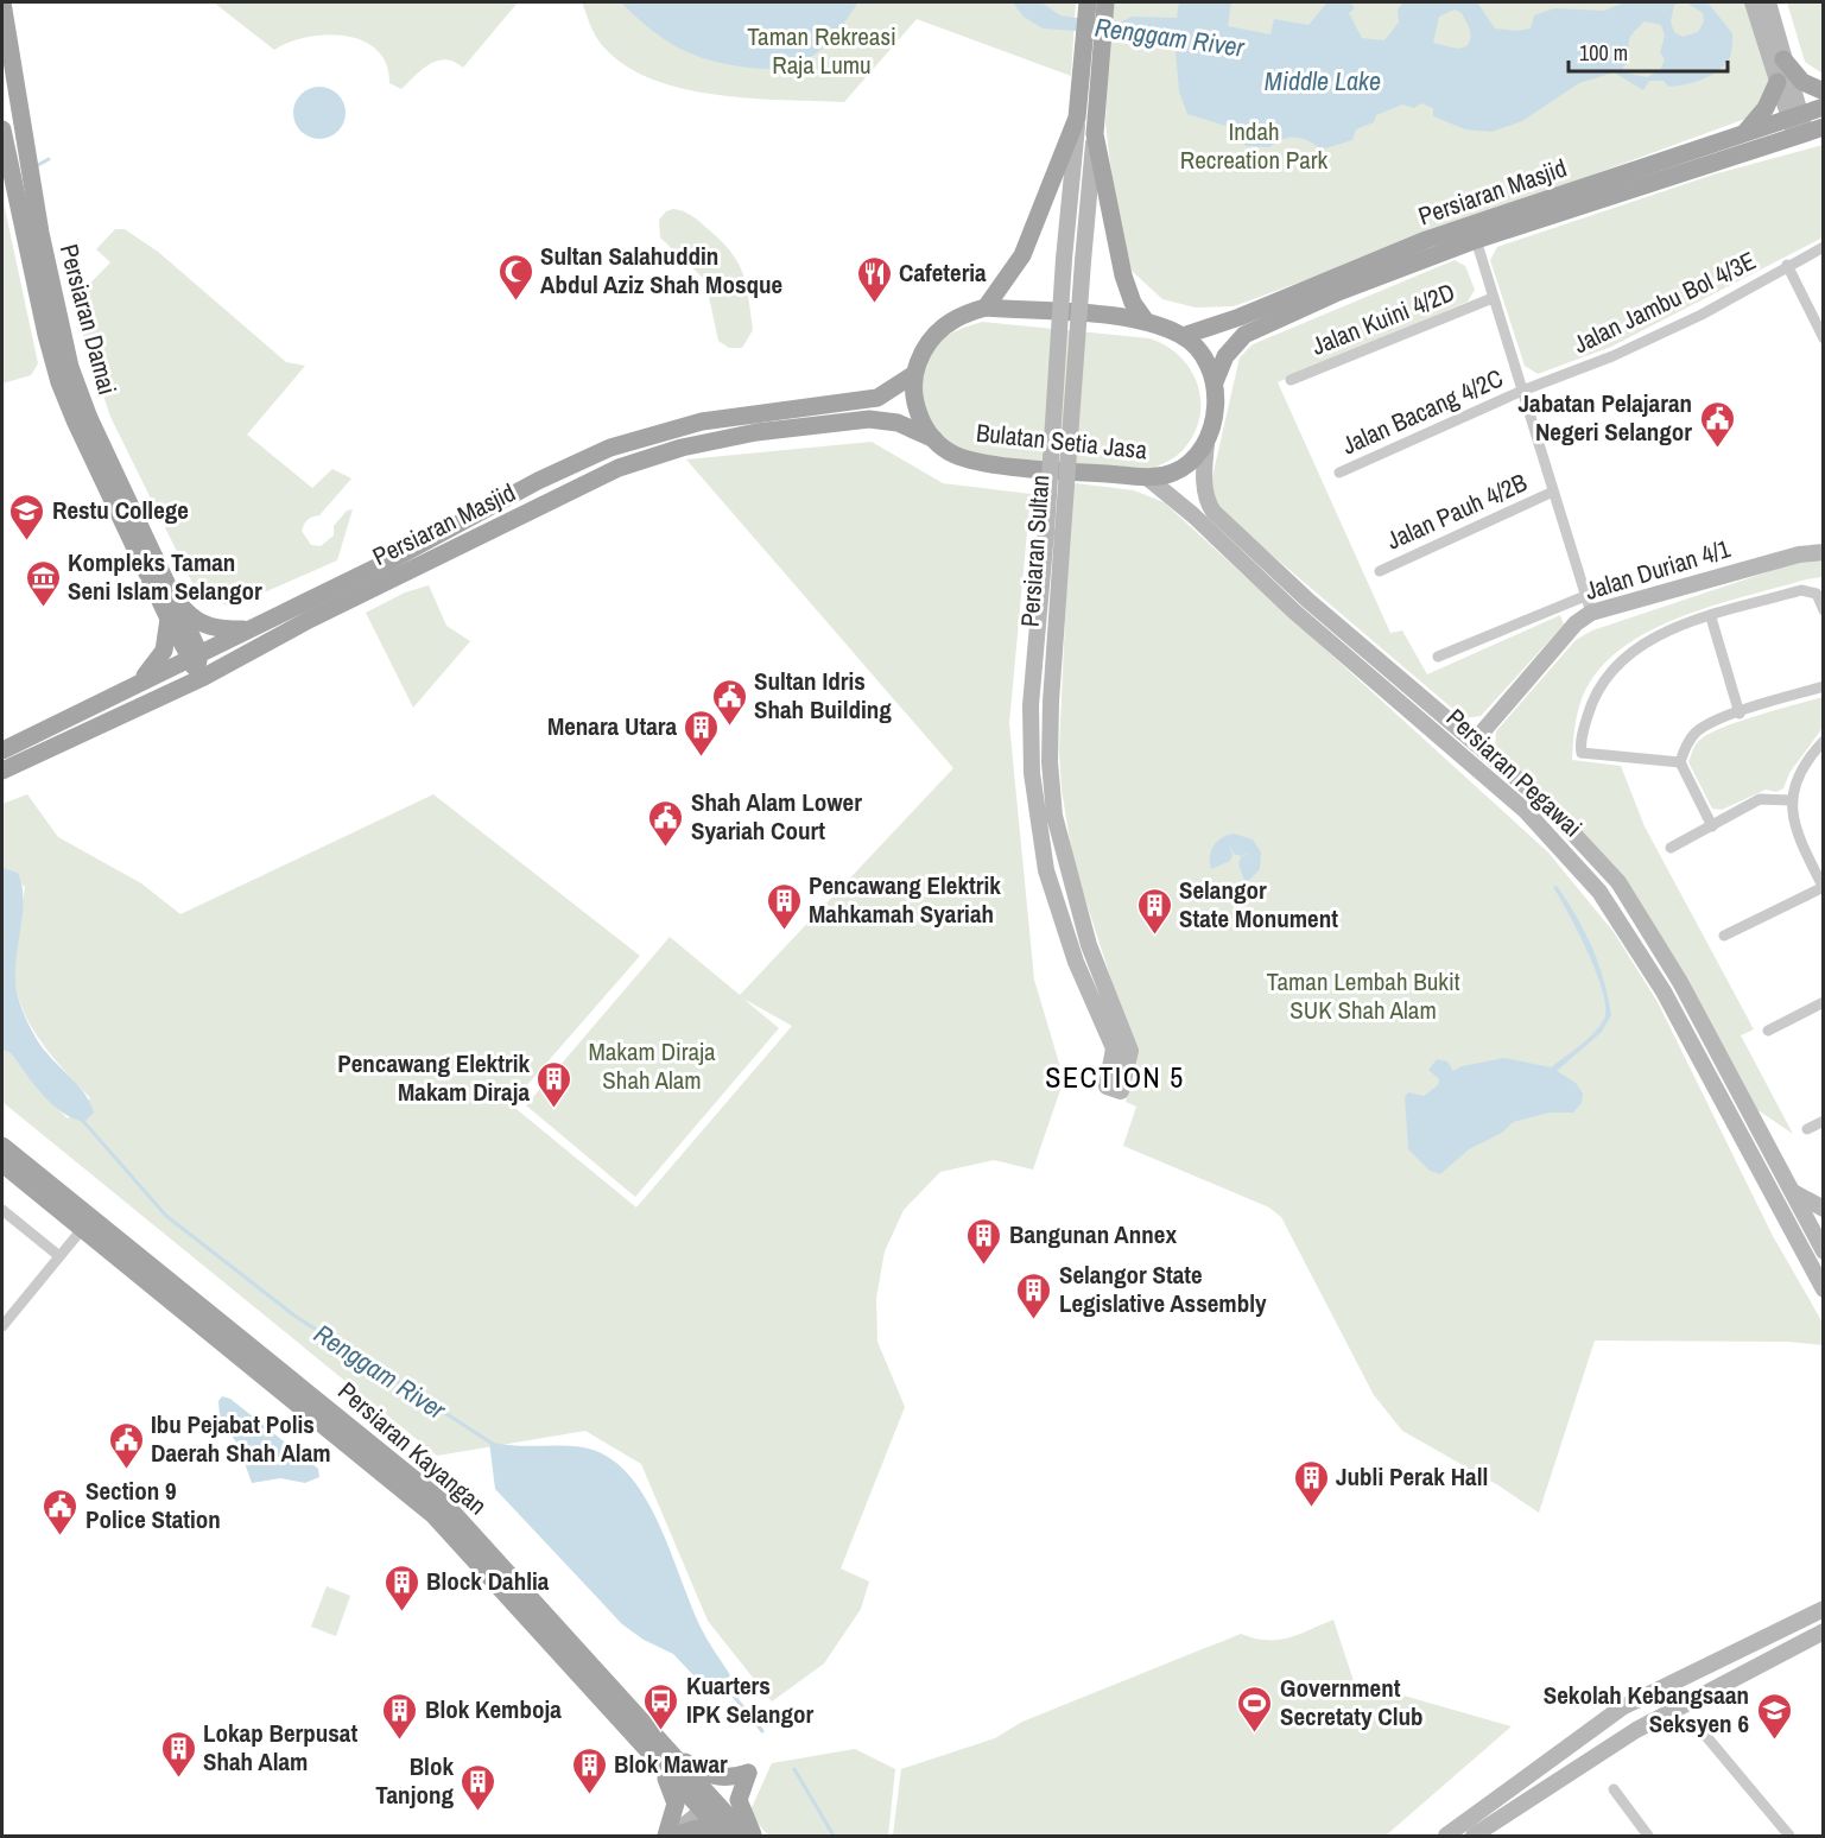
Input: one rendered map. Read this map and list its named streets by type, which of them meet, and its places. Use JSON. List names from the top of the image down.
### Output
{
  "streets": {
    "main road": [
      "Persiaran Masjid",
      "Persiaran Damai",
      "Bulatan Setia Jasa",
      "Persiaran Sultan",
      "Jalan Durian 4/1",
      "Persiaran Pegawai",
      "Persiaran Kayangan"
    ],
    "street": [
      "Jalan Jambu Bol 4/3E",
      "Jalan Kuini 4/2D",
      "Jalan Bacang 4/2C",
      "Jalan Pauh 4/2B"
    ]
  },
  "crossings": [
    ["Persiaran Masjid", "Persiaran Damai"],
    ["Persiaran Masjid", "Bulatan Setia Jasa"],
    ["Jalan Jambu Bol 4/3E", "Jalan Bacang 4/2C"],
    ["Bulatan Setia Jasa", "Persiaran Pegawai"],
    ["Jalan Durian 4/1", "Persiaran Pegawai"]
  ],
  "districts": ["SECTION 5"],
  "water": ["Renggam River", "Middle Lake"],
  "parks": [
    "Taman Rekreasi Raja Lumu",
    "Indah Recreation Park",
    "Taman Lembah Bukit SUK Shah Alam",
    "Makam Diraja Shah Alam"
  ],
  "places": {
    "mosque": ["Sultan Salahuddin Abdul Aziz Shah Mosque"],
    "restaurant": ["Cafeteria"],
    "public building": [
      "Jabatan Pelajaran Negeri Selangor",
      "Sultan Idris Shah Building",
      "Shah Alam Lower Syariah Court",
      "Ibu Pejabat Polis Daerah Shah Alam",
      "Section 9 Police Station"
    ],
    "school or university": ["Restu College", "Sekolah Kebangsaan Seksyen 6"],
    "museum": ["Kompleks Taman Seni Islam Selangor"],
    "building": [
      "Menara Utara",
      "Pencawang Elektrik Mahkamah Syariah",
      "Selangor State Monument",
      "Pencawang Elektrik Makam Diraja",
      "Bangunan Annex",
      "Selangor State Legislative Assembly",
      "Jubli Perak Hall",
      "Block Dahlia",
      "Blok Kemboja",
      "Lokap Berpusat Shah Alam",
      "Blok Mawar",
      "Blok Tanjong"
    ],
    "bus stop": ["Kuarters IPK Selangor"],
    "sports": ["Government Secretaty Club"]
  },
  "scale_bar": "100 m"
}
